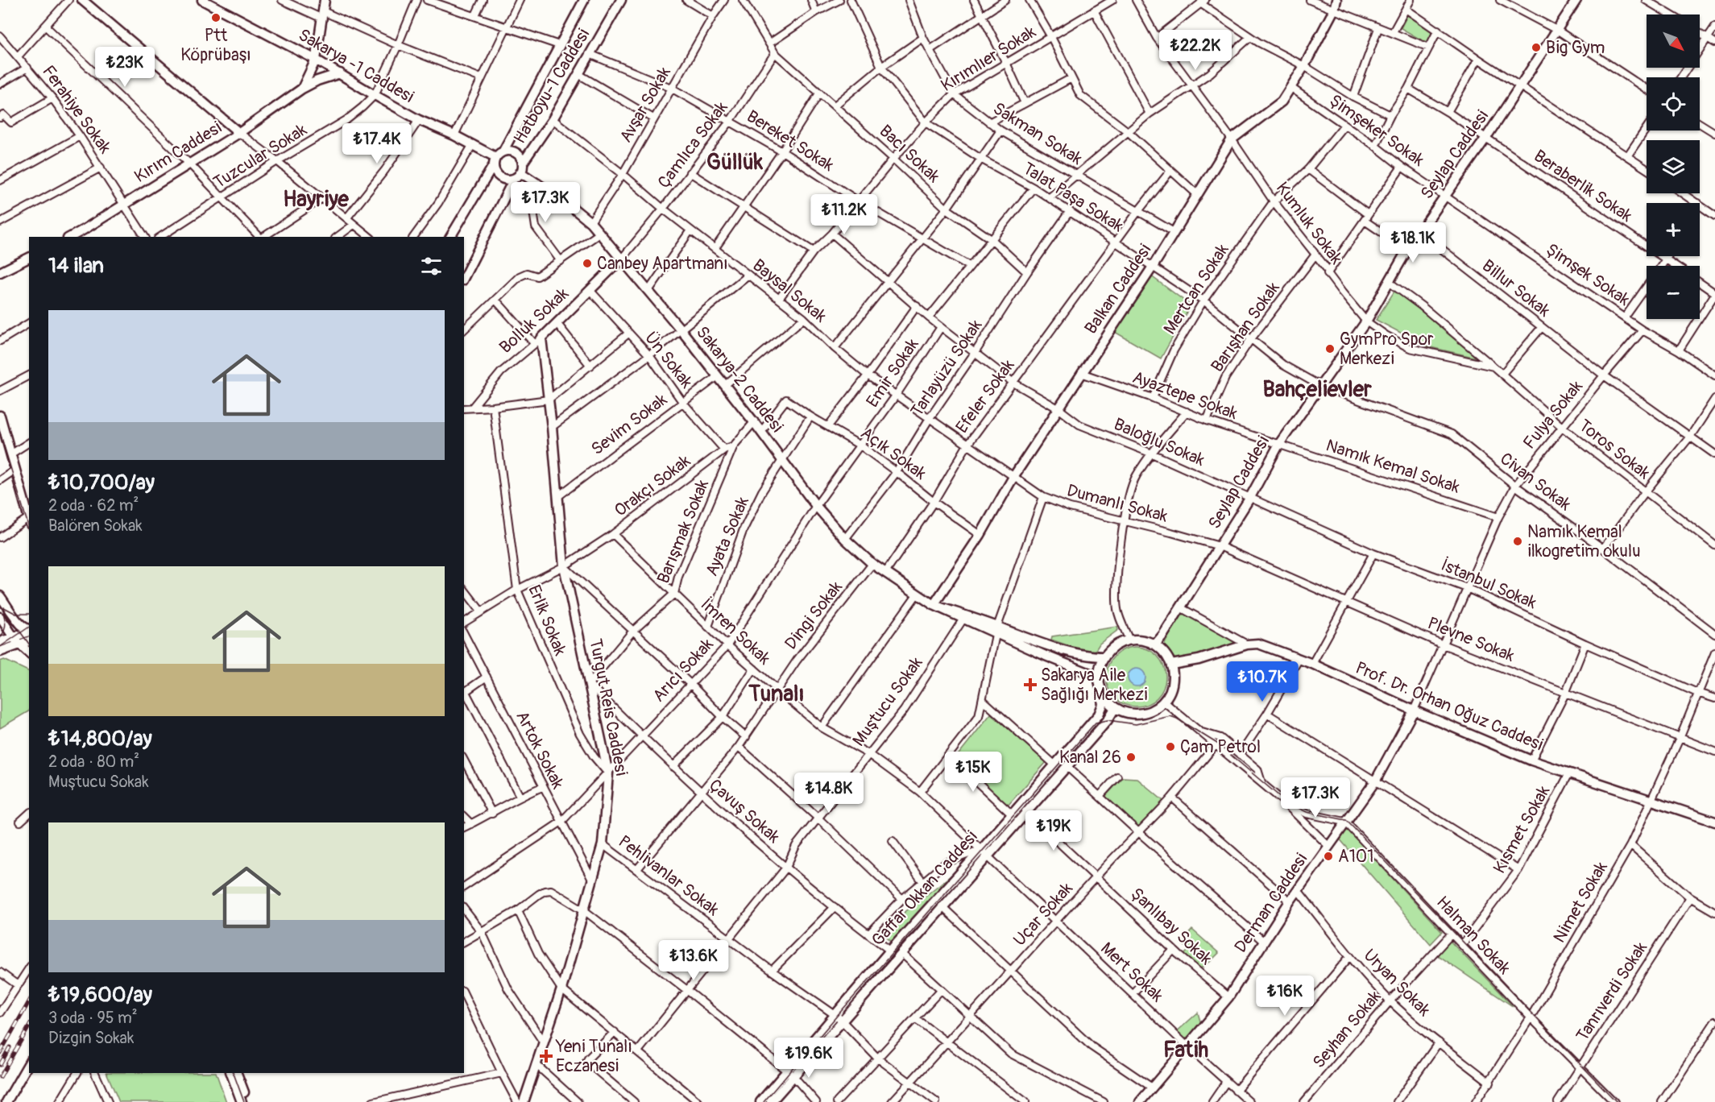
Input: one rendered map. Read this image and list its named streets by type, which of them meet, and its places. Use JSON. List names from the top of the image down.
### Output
{
  "streets": {
    "main road": [
      "Sakarya -1 Caddesi",
      "Hatboyu-1 Caddesi",
      "Kırım Caddesi",
      "Seylap Caddesi",
      "Balkan Caddesi",
      "Bolluk Sokak",
      "Sakarya-2 Caddesi",
      "Prof. Dr. Orhan Oğuz Caddesi",
      "Turgut Reis Caddesi",
      "Gaffar Okkan Caddesi",
      "Derman Caddesi"
    ],
    "street": [
      "Kırımlıer Sokak",
      "Avşar Sokak",
      "Ferahiye Sokak",
      "Şimşeker Sokak",
      "Sakman Sokak",
      "Bereket Sokak",
      "Çamlıca Sokak",
      "Bacı Sokak",
      "Tuzcular Sokak",
      "Beraberlik Sokak",
      "Talat Paşa Sokak",
      "Kumluk Sokak",
      "Şimşek Sokak",
      "Billur Sokak",
      "Mertcan Sokak",
      "Baysal Sokak",
      "Barışhan Sokak",
      "Ün Sokak",
      "Tarlayüzü Sokak",
      "Emir Sokak",
      "Ayaztepe Sokak",
      "Efeler Sokak",
      "Fulya Sokak",
      "Sevim Sokak",
      "Baloğlu Sokak",
      "Toros Sokak",
      "Açık Sokak",
      "Namık Kemal Sokak",
      "Civan Sokak",
      "Orakçı Sokak",
      "Dumanlı Sokak",
      "Barışmak Sokak",
      "Ayata Sokak",
      "İstanbul Sokak",
      "Dingi Sokak",
      "Erlik Sokak",
      "İmren Sokak",
      "Plevne Sokak",
      "Arıcı Sokak",
      "Muştucu Sokak",
      "Artok Sokak",
      "Çavuş Sokak",
      "Kısmet Sokak",
      "Pehlivanlar Sokak",
      "Nimet Sokak",
      "Uçar Sokak",
      "Şanlıbay Sokak",
      "Halman Sokak",
      "Mert Sokak",
      "Uryan Sokak",
      "Tanrıverdi Sokak",
      "Seyhan Sokak"
    ]
  },
  "crossings": [
    ["Kırımlıer Sokak", "Sakman Sokak"],
    ["Kırımlıer Sokak", "Bereket Sokak"],
    ["Kırımlıer Sokak", "Bacı Sokak"],
    ["Kırımlıer Sokak", "Talat Paşa Sokak"],
    ["Kırımlıer Sokak", "Baysal Sokak"],
    ["Kırımlıer Sokak", "Baloğlu Sokak"],
    ["Sakarya -1 Caddesi", "Hatboyu-1 Caddesi"],
    ["Sakarya -1 Caddesi", "Kırım Caddesi"],
    ["Sakarya -1 Caddesi", "Tuzcular Sokak"],
    ["Sakarya -1 Caddesi", "Sakarya-2 Caddesi"],
    ["Hatboyu-1 Caddesi", "Bereket Sokak"],
    ["Hatboyu-1 Caddesi", "Baysal Sokak"],
    ["Hatboyu-1 Caddesi", "Sakarya-2 Caddesi"],
    ["Avşar Sokak", "Bereket Sokak"],
    ["Avşar Sokak", "Baysal Sokak"],
    ["Avşar Sokak", "Sakarya-2 Caddesi"],
    ["Ferahiye Sokak", "Kırım Caddesi"],
    ["Şimşeker Sokak", "Seylap Caddesi"],
    ["Şimşeker Sokak", "Şimşek Sokak"],
    ["Şimşeker Sokak", "Balkan Caddesi"],
    ["Şimşeker Sokak", "Mertcan Sokak"],
    ["Sakman Sokak", "Balkan Caddesi"],
    ["Sakman Sokak", "Efeler Sokak"],
    ["Bereket Sokak", "Çamlıca Sokak"],
    ["Çamlıca Sokak", "Bacı Sokak"],
    ["Çamlıca Sokak", "Baysal Sokak"],
    ["Çamlıca Sokak", "Bolluk Sokak"],
    ["Çamlıca Sokak", "Sakarya-2 Caddesi"],
    ["Bacı Sokak", "Tarlayüzü Sokak"],
    ["Seylap Caddesi", "Beraberlik Sokak"],
    ["Seylap Caddesi", "Talat Paşa Sokak"],
    ["Seylap Caddesi", "Kumluk Sokak"],
    ["Seylap Caddesi", "Şimşek Sokak"],
    ["Seylap Caddesi", "Billur Sokak"],
    ["Seylap Caddesi", "Sakarya-2 Caddesi"],
    ["Seylap Caddesi", "Ayaztepe Sokak"],
    ["Seylap Caddesi", "Baloğlu Sokak"],
    ["Seylap Caddesi", "Toros Sokak"],
    ["Seylap Caddesi", "Namık Kemal Sokak"],
    ["Seylap Caddesi", "Civan Sokak"],
    ["Seylap Caddesi", "Dumanlı Sokak"],
    ["Seylap Caddesi", "İstanbul Sokak"],
    ["Seylap Caddesi", "Plevne Sokak"],
    ["Seylap Caddesi", "Prof. Dr. Orhan Oğuz Caddesi"],
    ["Seylap Caddesi", "Gaffar Okkan Caddesi"],
    ["Talat Paşa Sokak", "Balkan Caddesi"],
    ["Talat Paşa Sokak", "Mertcan Sokak"],
    ["Talat Paşa Sokak", "Barışhan Sokak"],
    ["Talat Paşa Sokak", "Tarlayüzü Sokak"],
    ["Talat Paşa Sokak", "Efeler Sokak"],
    ["Talat Paşa Sokak", "Civan Sokak"],
    ["Kumluk Sokak", "Balkan Caddesi"],
    ["Kumluk Sokak", "Mertcan Sokak"],
    ["Kumluk Sokak", "Barışhan Sokak"],
    ["Şimşek Sokak", "Fulya Sokak"],
    ["Billur Sokak", "Fulya Sokak"],
    ["Balkan Caddesi", "Baysal Sokak"],
    ["Balkan Caddesi", "Sakarya-2 Caddesi"],
    ["Balkan Caddesi", "Ayaztepe Sokak"],
    ["Balkan Caddesi", "Baloğlu Sokak"],
    ["Balkan Caddesi", "Açık Sokak"],
    ["Balkan Caddesi", "Dumanlı Sokak"],
    ["Mertcan Sokak", "Ayaztepe Sokak"],
    ["Baysal Sokak", "Tarlayüzü Sokak"],
    ["Baysal Sokak", "Emir Sokak"],
    ["Baysal Sokak", "Efeler Sokak"],
    ["Baysal Sokak", "Dumanlı Sokak"],
    ["Bolluk Sokak", "Ün Sokak"],
    ["Bolluk Sokak", "Sakarya-2 Caddesi"],
    ["Bolluk Sokak", "Turgut Reis Caddesi"],
    ["Barışhan Sokak", "Ayaztepe Sokak"],
    ["Ün Sokak", "Sevim Sokak"],
    ["Ün Sokak", "Orakçı Sokak"],
    ["Tarlayüzü Sokak", "Sakarya-2 Caddesi"],
    ["Tarlayüzü Sokak", "Baloğlu Sokak"],
    ["Tarlayüzü Sokak", "Açık Sokak"],
    ["Emir Sokak", "Sakarya-2 Caddesi"],
    ["Emir Sokak", "Baloğlu Sokak"],
    ["Emir Sokak", "Açık Sokak"],
    ["Emir Sokak", "Arıcı Sokak"],
    ["Sakarya-2 Caddesi", "Efeler Sokak"],
    ["Sakarya-2 Caddesi", "Sevim Sokak"],
    ["Sakarya-2 Caddesi", "Açık Sokak"],
    ["Sakarya-2 Caddesi", "Orakçı Sokak"],
    ["Sakarya-2 Caddesi", "Ayata Sokak"],
    ["Sakarya-2 Caddesi", "Dingi Sokak"],
    ["Sakarya-2 Caddesi", "Arıcı Sokak"],
    ["Sakarya-2 Caddesi", "Muştucu Sokak"],
    ["Sakarya-2 Caddesi", "Prof. Dr. Orhan Oğuz Caddesi"],
    ["Sakarya-2 Caddesi", "Gaffar Okkan Caddesi"],
    ["Ayaztepe Sokak", "Namık Kemal Sokak"],
    ["Efeler Sokak", "Baloğlu Sokak"],
    ["Efeler Sokak", "Açık Sokak"],
    ["Fulya Sokak", "Toros Sokak"],
    ["Fulya Sokak", "Namık Kemal Sokak"],
    ["Fulya Sokak", "Civan Sokak"],
    ["Fulya Sokak", "İstanbul Sokak"],
    ["Fulya Sokak", "Plevne Sokak"],
    ["Fulya Sokak", "Prof. Dr. Orhan Oğuz Caddesi"],
    ["Fulya Sokak", "Derman Caddesi"],
    ["Sevim Sokak", "Turgut Reis Caddesi"],
    ["Baloğlu Sokak", "İstanbul Sokak"],
    ["Açık Sokak", "Ayata Sokak"],
    ["Orakçı Sokak", "Barışmak Sokak"],
    ["Orakçı Sokak", "Erlik Sokak"],
    ["Orakçı Sokak", "İmren Sokak"],
    ["Orakçı Sokak", "Turgut Reis Caddesi"],
    ["Dumanlı Sokak", "Plevne Sokak"],
    ["Barışmak Sokak", "İmren Sokak"],
    ["Barışmak Sokak", "Turgut Reis Caddesi"],
    ["Barışmak Sokak", "Çavuş Sokak"],
    ["Ayata Sokak", "İmren Sokak"],
    ["İstanbul Sokak", "Nimet Sokak"],
    ["Dingi Sokak", "İmren Sokak"],
    ["Dingi Sokak", "Çavuş Sokak"],
    ["Dingi Sokak", "Pehlivanlar Sokak"],
    ["Erlik Sokak", "Arıcı Sokak"],
    ["Erlik Sokak", "Turgut Reis Caddesi"],
    ["İmren Sokak", "Arıcı Sokak"],
    ["İmren Sokak", "Muştucu Sokak"],
    ["İmren Sokak", "Gaffar Okkan Caddesi"],
    ["İmren Sokak", "Mert Sokak"],
    ["Plevne Sokak", "Nimet Sokak"],
    ["Arıcı Sokak", "Turgut Reis Caddesi"],
    ["Arıcı Sokak", "Artok Sokak"],
    ["Arıcı Sokak", "Çavuş Sokak"],
    ["Muştucu Sokak", "Çavuş Sokak"],
    ["Muştucu Sokak", "Pehlivanlar Sokak"],
    ["Prof. Dr. Orhan Oğuz Caddesi", "Kısmet Sokak"],
    ["Prof. Dr. Orhan Oğuz Caddesi", "Gaffar Okkan Caddesi"],
    ["Prof. Dr. Orhan Oğuz Caddesi", "Nimet Sokak"],
    ["Prof. Dr. Orhan Oğuz Caddesi", "Derman Caddesi"],
    ["Turgut Reis Caddesi", "Artok Sokak"],
    ["Turgut Reis Caddesi", "Çavuş Sokak"],
    ["Turgut Reis Caddesi", "Pehlivanlar Sokak"],
    ["Çavuş Sokak", "Gaffar Okkan Caddesi"],
    ["Kısmet Sokak", "Halman Sokak"],
    ["Pehlivanlar Sokak", "Gaffar Okkan Caddesi"],
    ["Pehlivanlar Sokak", "Uçar Sokak"],
    ["Gaffar Okkan Caddesi", "Şanlıbay Sokak"],
    ["Gaffar Okkan Caddesi", "Mert Sokak"],
    ["Nimet Sokak", "Halman Sokak"],
    ["Nimet Sokak", "Uryan Sokak"],
    ["Derman Caddesi", "Şanlıbay Sokak"],
    ["Derman Caddesi", "Halman Sokak"],
    ["Derman Caddesi", "Mert Sokak"],
    ["Derman Caddesi", "Uryan Sokak"],
    ["Uçar Sokak", "Şanlıbay Sokak"],
    ["Uçar Sokak", "Mert Sokak"],
    ["Halman Sokak", "Tanrıverdi Sokak"],
    ["Halman Sokak", "Seyhan Sokak"],
    ["Uryan Sokak", "Seyhan Sokak"]
  ],
  "districts": [
    "Güllük",
    "Hayriye",
    "Bahçelievler",
    "Tunalı",
    "Fatih"
  ],
  "places": {
    "other": [
      "Ptt Köprübaşı",
      "Big Gym",
      "Canbey Apartmanı",
      "GymPro Spor Merkezi",
      "Namık Kemal ilkogretim okulu",
      "Çam Petrol",
      "Kanal 26",
      "A101"
    ],
    "health": ["Sakarya Aile Sağlığı Merkezi", "Yeni Tunalı Eczanesi"]
  },
  "north": "bottom right",
  "page": {
    "map_buttons": ["+", "−"],
    "price": [
      "₺22.2K",
      "₺23K",
      "₺17.4K",
      "₺17.3K",
      "₺11.2K",
      "₺18.1K",
      "₺10.7K",
      "₺15K",
      "₺14.8K",
      "₺17.3K",
      "₺19K",
      "₺13.6K",
      "₺16K",
      "₺19.6K"
    ],
    "heading": "14 ilan",
    "list": [
      {
        "name": "₺10,700/ay",
        "note": "2 oda · 62 m² · Balören Sokak"
      },
      {
        "name": "₺14,800/ay",
        "note": "2 oda · 80 m² · Muştucu Sokak"
      },
      {
        "name": "₺19,600/ay",
        "note": "3 oda · 95 m² · Dizgin Sokak"
      }
    ]
  }
}
